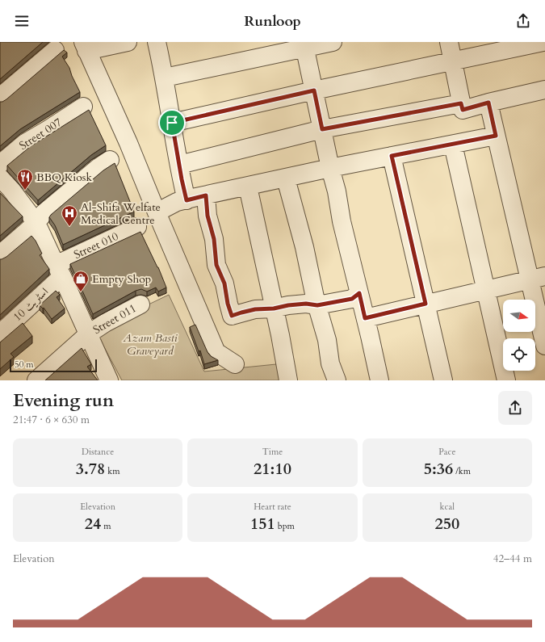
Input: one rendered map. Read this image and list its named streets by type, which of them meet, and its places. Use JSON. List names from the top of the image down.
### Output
{
  "streets": {
    "street": [
      "Street 007",
      "Street 010",
      "اسٹریٹ 10",
      "Street 011"
    ]
  },
  "crossings": [
    ["Street 010", "اسٹریٹ 10"]
  ],
  "parks": ["Azam Basti Graveyard"],
  "places": {
    "restaurant": ["BBQ Kiosk"],
    "hospital": ["Al-Shifa Welfate Medical Centre"],
    "shop": ["Empty Shop"]
  },
  "scale_bar": "50 m",
  "north": "right",
  "page": {
    "header": "Runloop",
    "scale": "50 m",
    "heading": ["Evening run", "21:47 · 6 × 630 m"],
    "stats": [
      ["Distance", "3.78 km"],
      ["Time", "21:10"],
      ["Pace", "5:36 /km"],
      ["Elevation", "24 m"],
      ["Heart rate", "151 bpm"],
      ["kcal", "250"]
    ],
    "chart": ["Elevation", "42–44 m"]
  }
}
